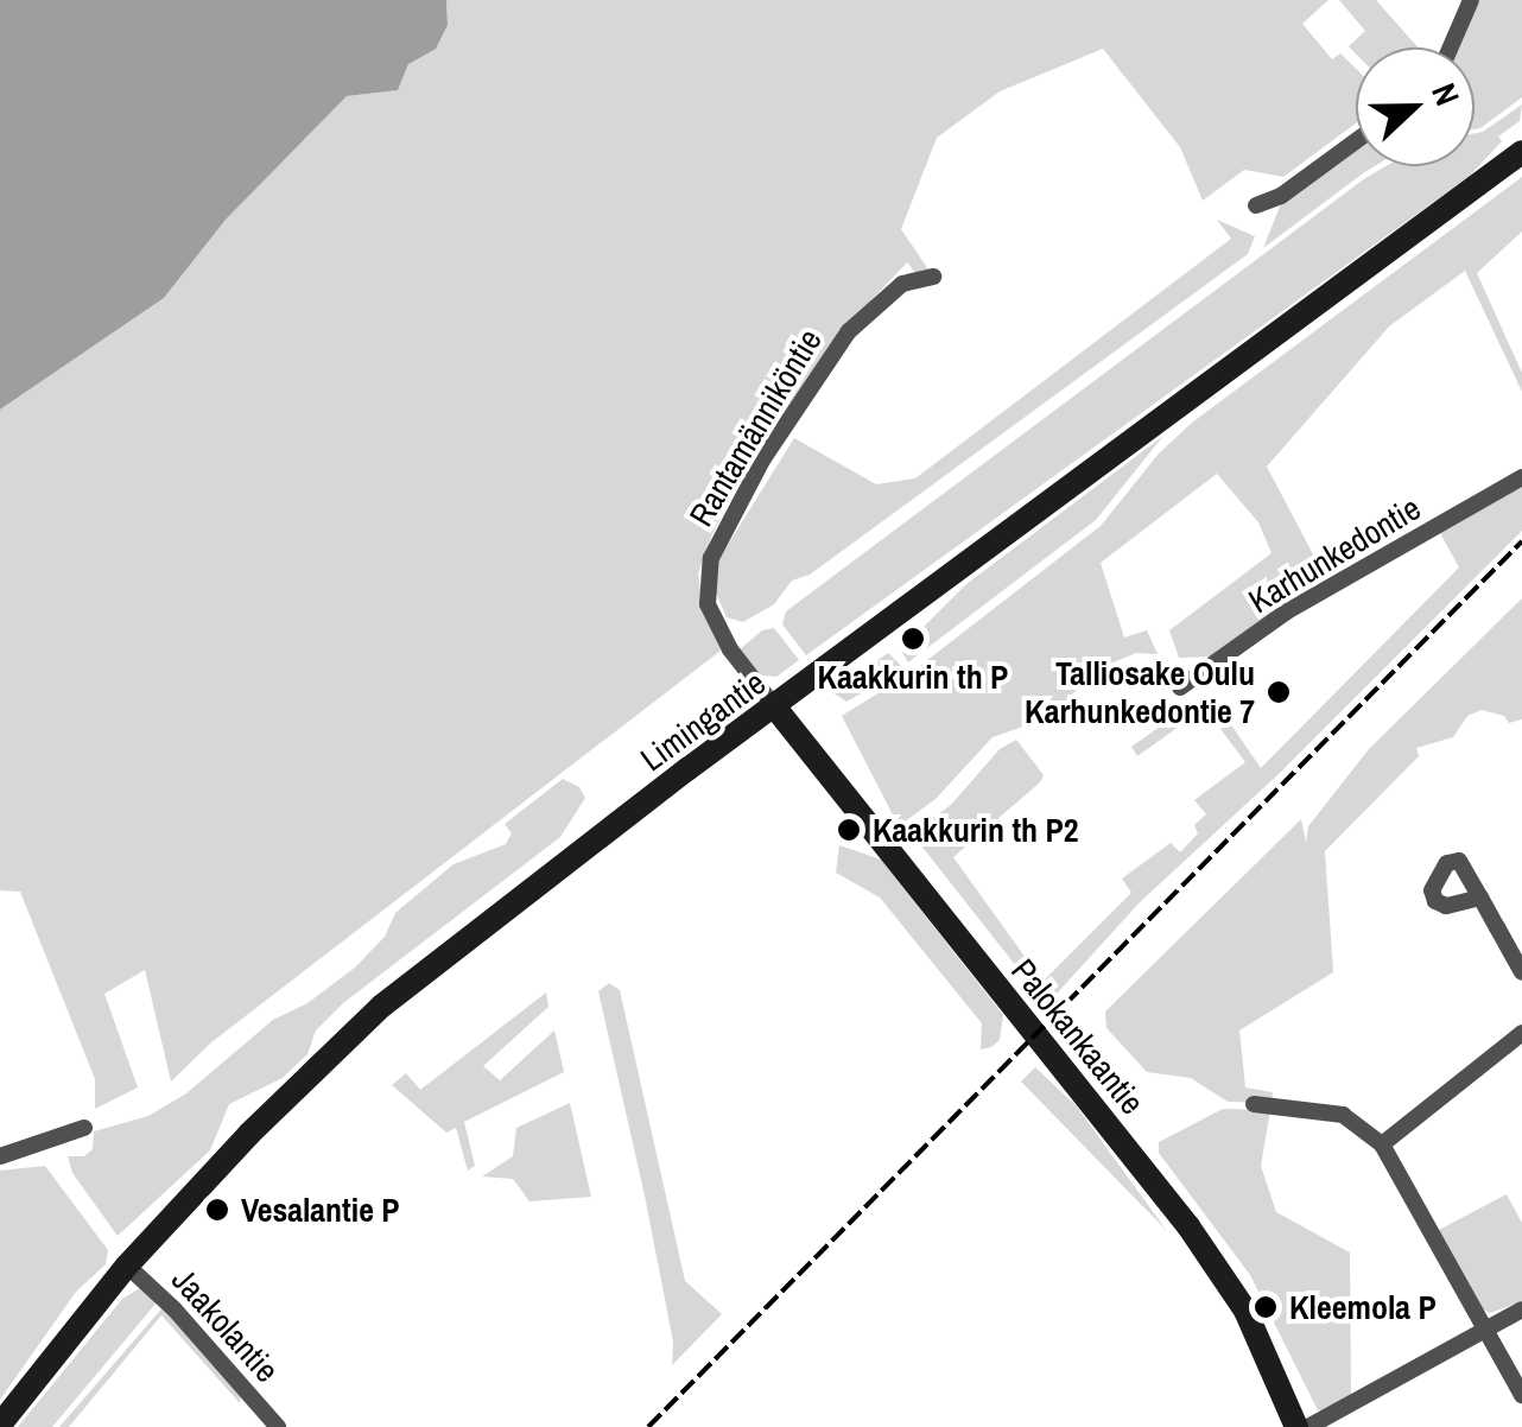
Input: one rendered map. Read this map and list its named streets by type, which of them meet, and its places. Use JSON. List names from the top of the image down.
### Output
{
  "streets": {
    "main road": ["Limingantie", "Palokankaantie"],
    "street": ["Rantamänniköntie", "Karhunkedontie", "Jaakolantie"]
  },
  "crossings": [
    ["Rantamänniköntie", "Limingantie"],
    ["Rantamänniköntie", "Palokankaantie"],
    ["Limingantie", "Palokankaantie"],
    ["Limingantie", "Jaakolantie"]
  ],
  "places": [
    "Kaakkurin th P",
    "Talliosake Oulu Karhunkedontie 7",
    "Kaakkurin th P2",
    "Vesalantie P",
    "Kleemola P"
  ],
  "north": "right"
}
